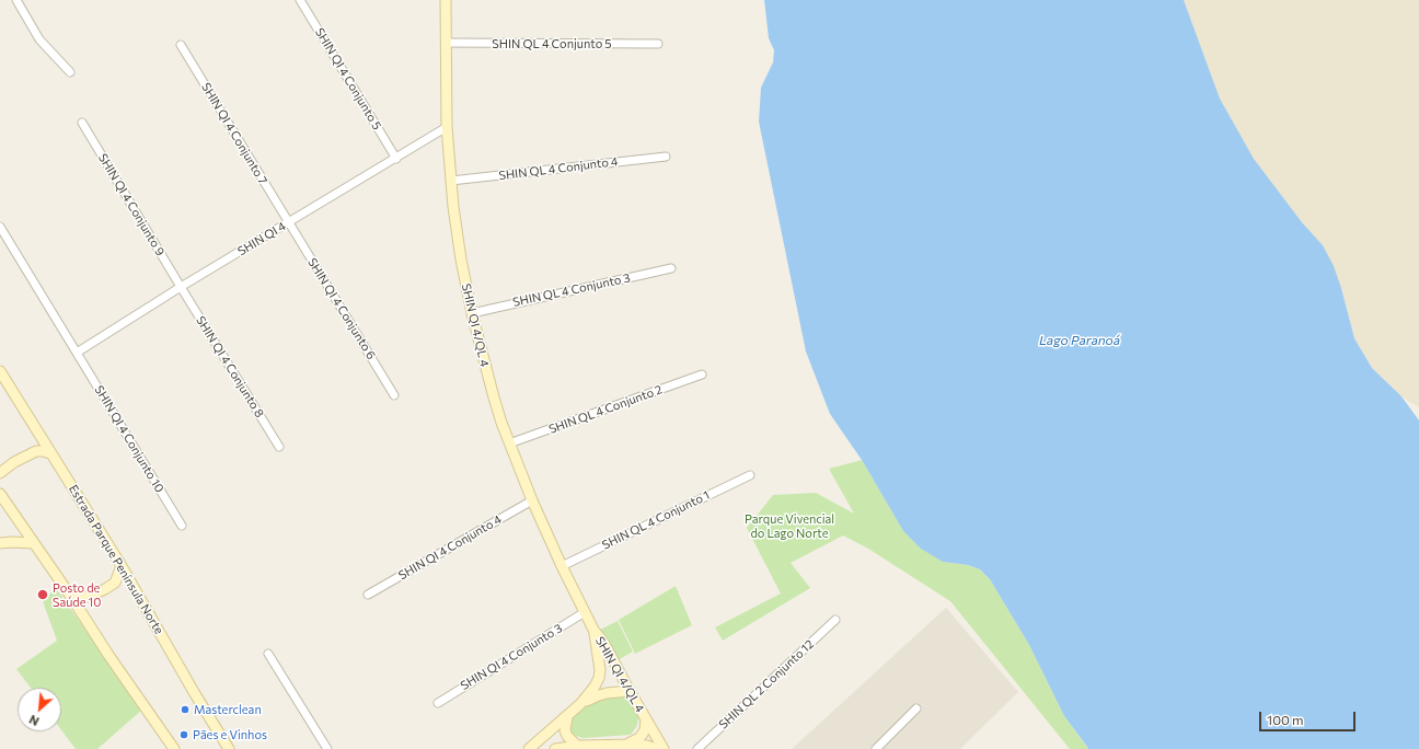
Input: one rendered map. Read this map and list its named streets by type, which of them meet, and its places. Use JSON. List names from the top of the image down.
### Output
{
  "streets": {
    "street": [
      "SHIN QL 4 Conjunto 5",
      "SHIN QI 4 Conjunto 5",
      "SHIN QI 4 Conjunto 7",
      "SHIN QL 4 Conjunto 4",
      "SHIN QI 4 Conjunto 9",
      "SHIN QI 4",
      "SHIN QL 4 Conjunto 3",
      "SHIN QI 4 Conjunto 6",
      "SHIN QI 4/QL 4",
      "SHIN QI 4 Conjunto 8",
      "SHIN QL 4 Conjunto 2",
      "SHIN QI 4 Conjunto 10",
      "SHIN QL 4 Conjunto 1",
      "SHIN QI 4 Conjunto 4",
      "Estrada Parque Península Norte",
      "SHIN QI 4 Conjunto 3",
      "SHIN QL 2 Conjunto 12"
    ]
  },
  "crossings": [
    ["SHIN QL 4 Conjunto 5", "SHIN QI 4/QL 4"],
    ["SHIN QI 4 Conjunto 5", "SHIN QI 4"],
    ["SHIN QI 4 Conjunto 7", "SHIN QI 4"],
    ["SHIN QI 4 Conjunto 7", "SHIN QI 4 Conjunto 6"],
    ["SHIN QL 4 Conjunto 4", "SHIN QI 4/QL 4"],
    ["SHIN QI 4 Conjunto 9", "SHIN QI 4"],
    ["SHIN QI 4 Conjunto 9", "SHIN QI 4 Conjunto 8"],
    ["SHIN QI 4", "SHIN QI 4 Conjunto 6"],
    ["SHIN QI 4", "SHIN QI 4/QL 4"],
    ["SHIN QI 4", "SHIN QI 4 Conjunto 8"],
    ["SHIN QI 4", "SHIN QI 4 Conjunto 10"],
    ["SHIN QL 4 Conjunto 3", "SHIN QI 4/QL 4"],
    ["SHIN QI 4/QL 4", "SHIN QL 4 Conjunto 2"],
    ["SHIN QI 4/QL 4", "SHIN QL 4 Conjunto 1"],
    ["SHIN QI 4/QL 4", "SHIN QI 4 Conjunto 4"],
    ["SHIN QI 4/QL 4", "SHIN QI 4 Conjunto 3"]
  ],
  "water": ["Lago Paranoá"],
  "parks": ["Parque Vivencial do Lago Norte"],
  "places": ["Posto de Saúde 10", "Masterclean", "Pães e Vinhos"],
  "scale_bar": "100 m",
  "north": "bottom left"
}
